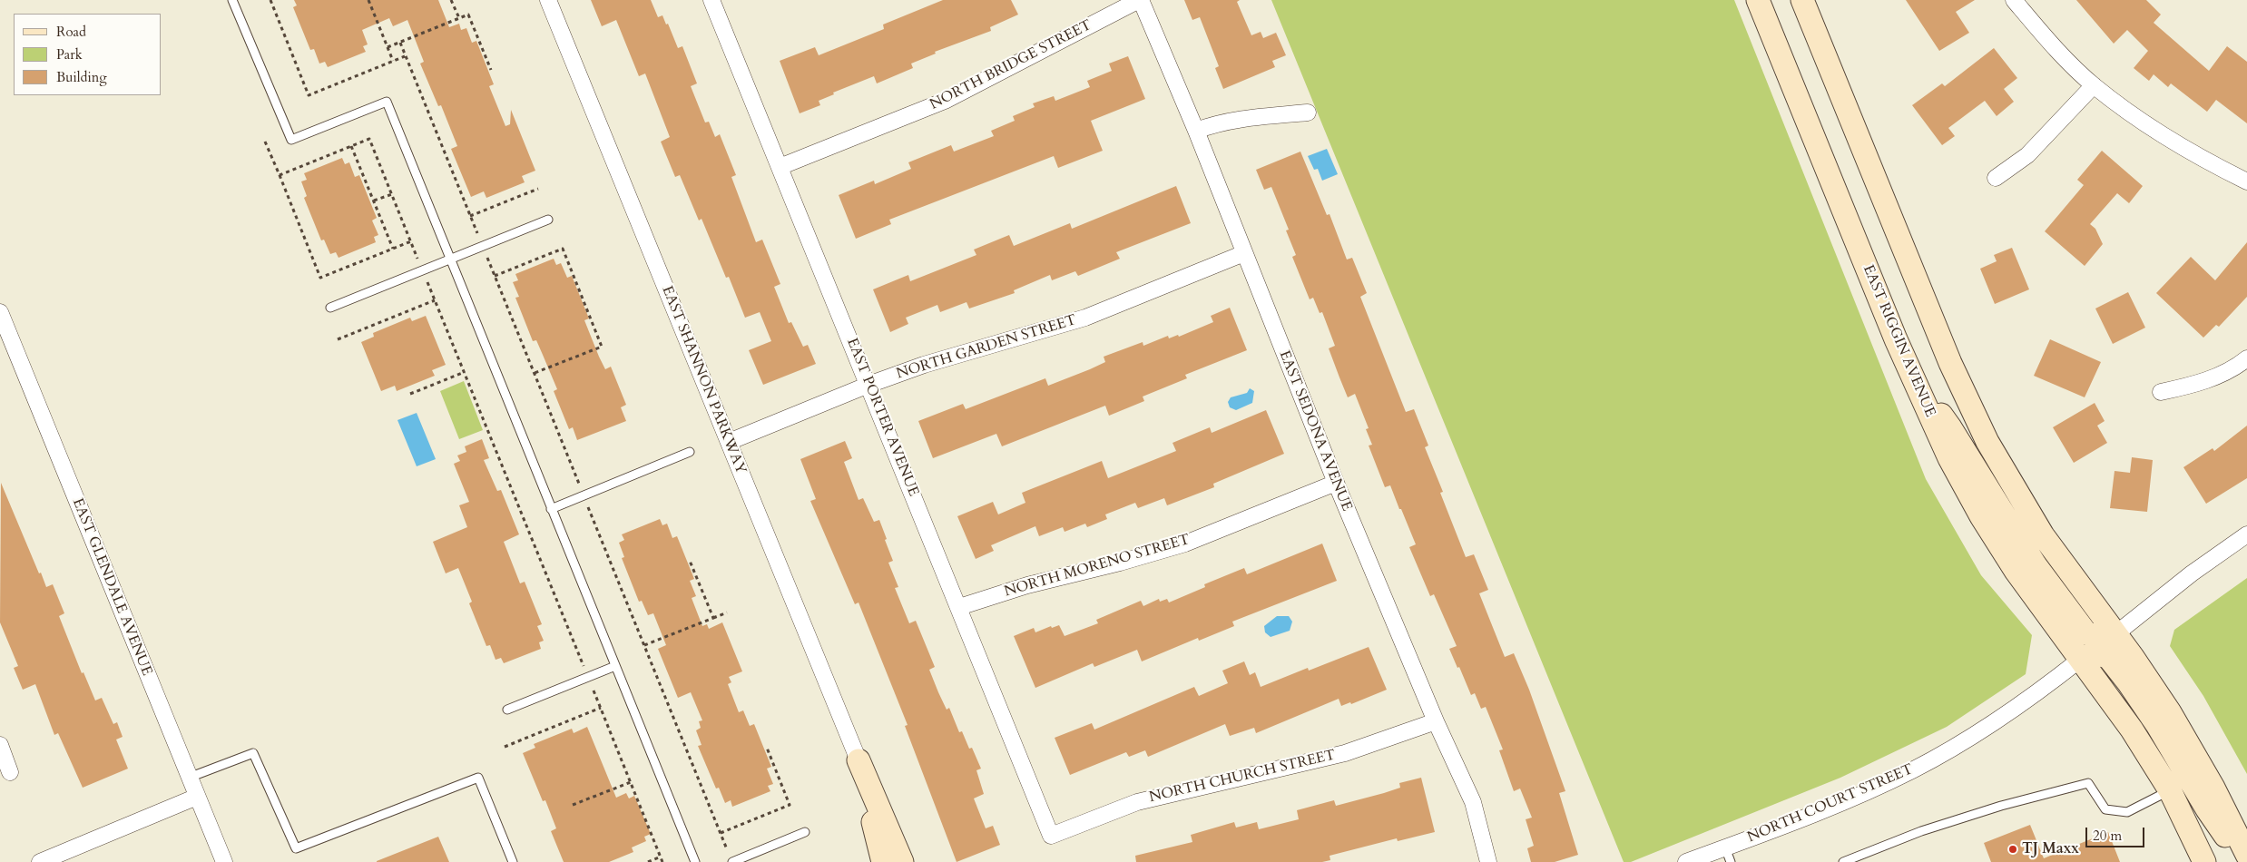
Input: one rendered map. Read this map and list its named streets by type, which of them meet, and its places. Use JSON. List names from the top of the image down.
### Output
{
  "streets": {
    "main road": ["EAST RIGGIN AVENUE", "EAST SHANNON PARKWAY"],
    "street": [
      "NORTH BRIDGE STREET",
      "NORTH GARDEN STREET",
      "EAST PORTER AVENUE",
      "EAST SEDONA AVENUE",
      "NORTH MORENO STREET",
      "EAST GLENDALE AVENUE",
      "NORTH CHURCH STREET",
      "NORTH COURT STREET"
    ]
  },
  "crossings": [
    ["NORTH BRIDGE STREET", "EAST PORTER AVENUE"],
    ["NORTH BRIDGE STREET", "EAST SEDONA AVENUE"],
    ["EAST RIGGIN AVENUE", "NORTH COURT STREET"],
    ["NORTH GARDEN STREET", "EAST SHANNON PARKWAY"],
    ["NORTH GARDEN STREET", "EAST PORTER AVENUE"],
    ["NORTH GARDEN STREET", "EAST SEDONA AVENUE"],
    ["EAST PORTER AVENUE", "NORTH MORENO STREET"],
    ["EAST PORTER AVENUE", "NORTH CHURCH STREET"],
    ["EAST SEDONA AVENUE", "NORTH MORENO STREET"],
    ["EAST SEDONA AVENUE", "NORTH CHURCH STREET"]
  ],
  "places": ["TJ Maxx"],
  "legend": ["Road", "Park", "Building"],
  "scale_bar": "20 m"
}
